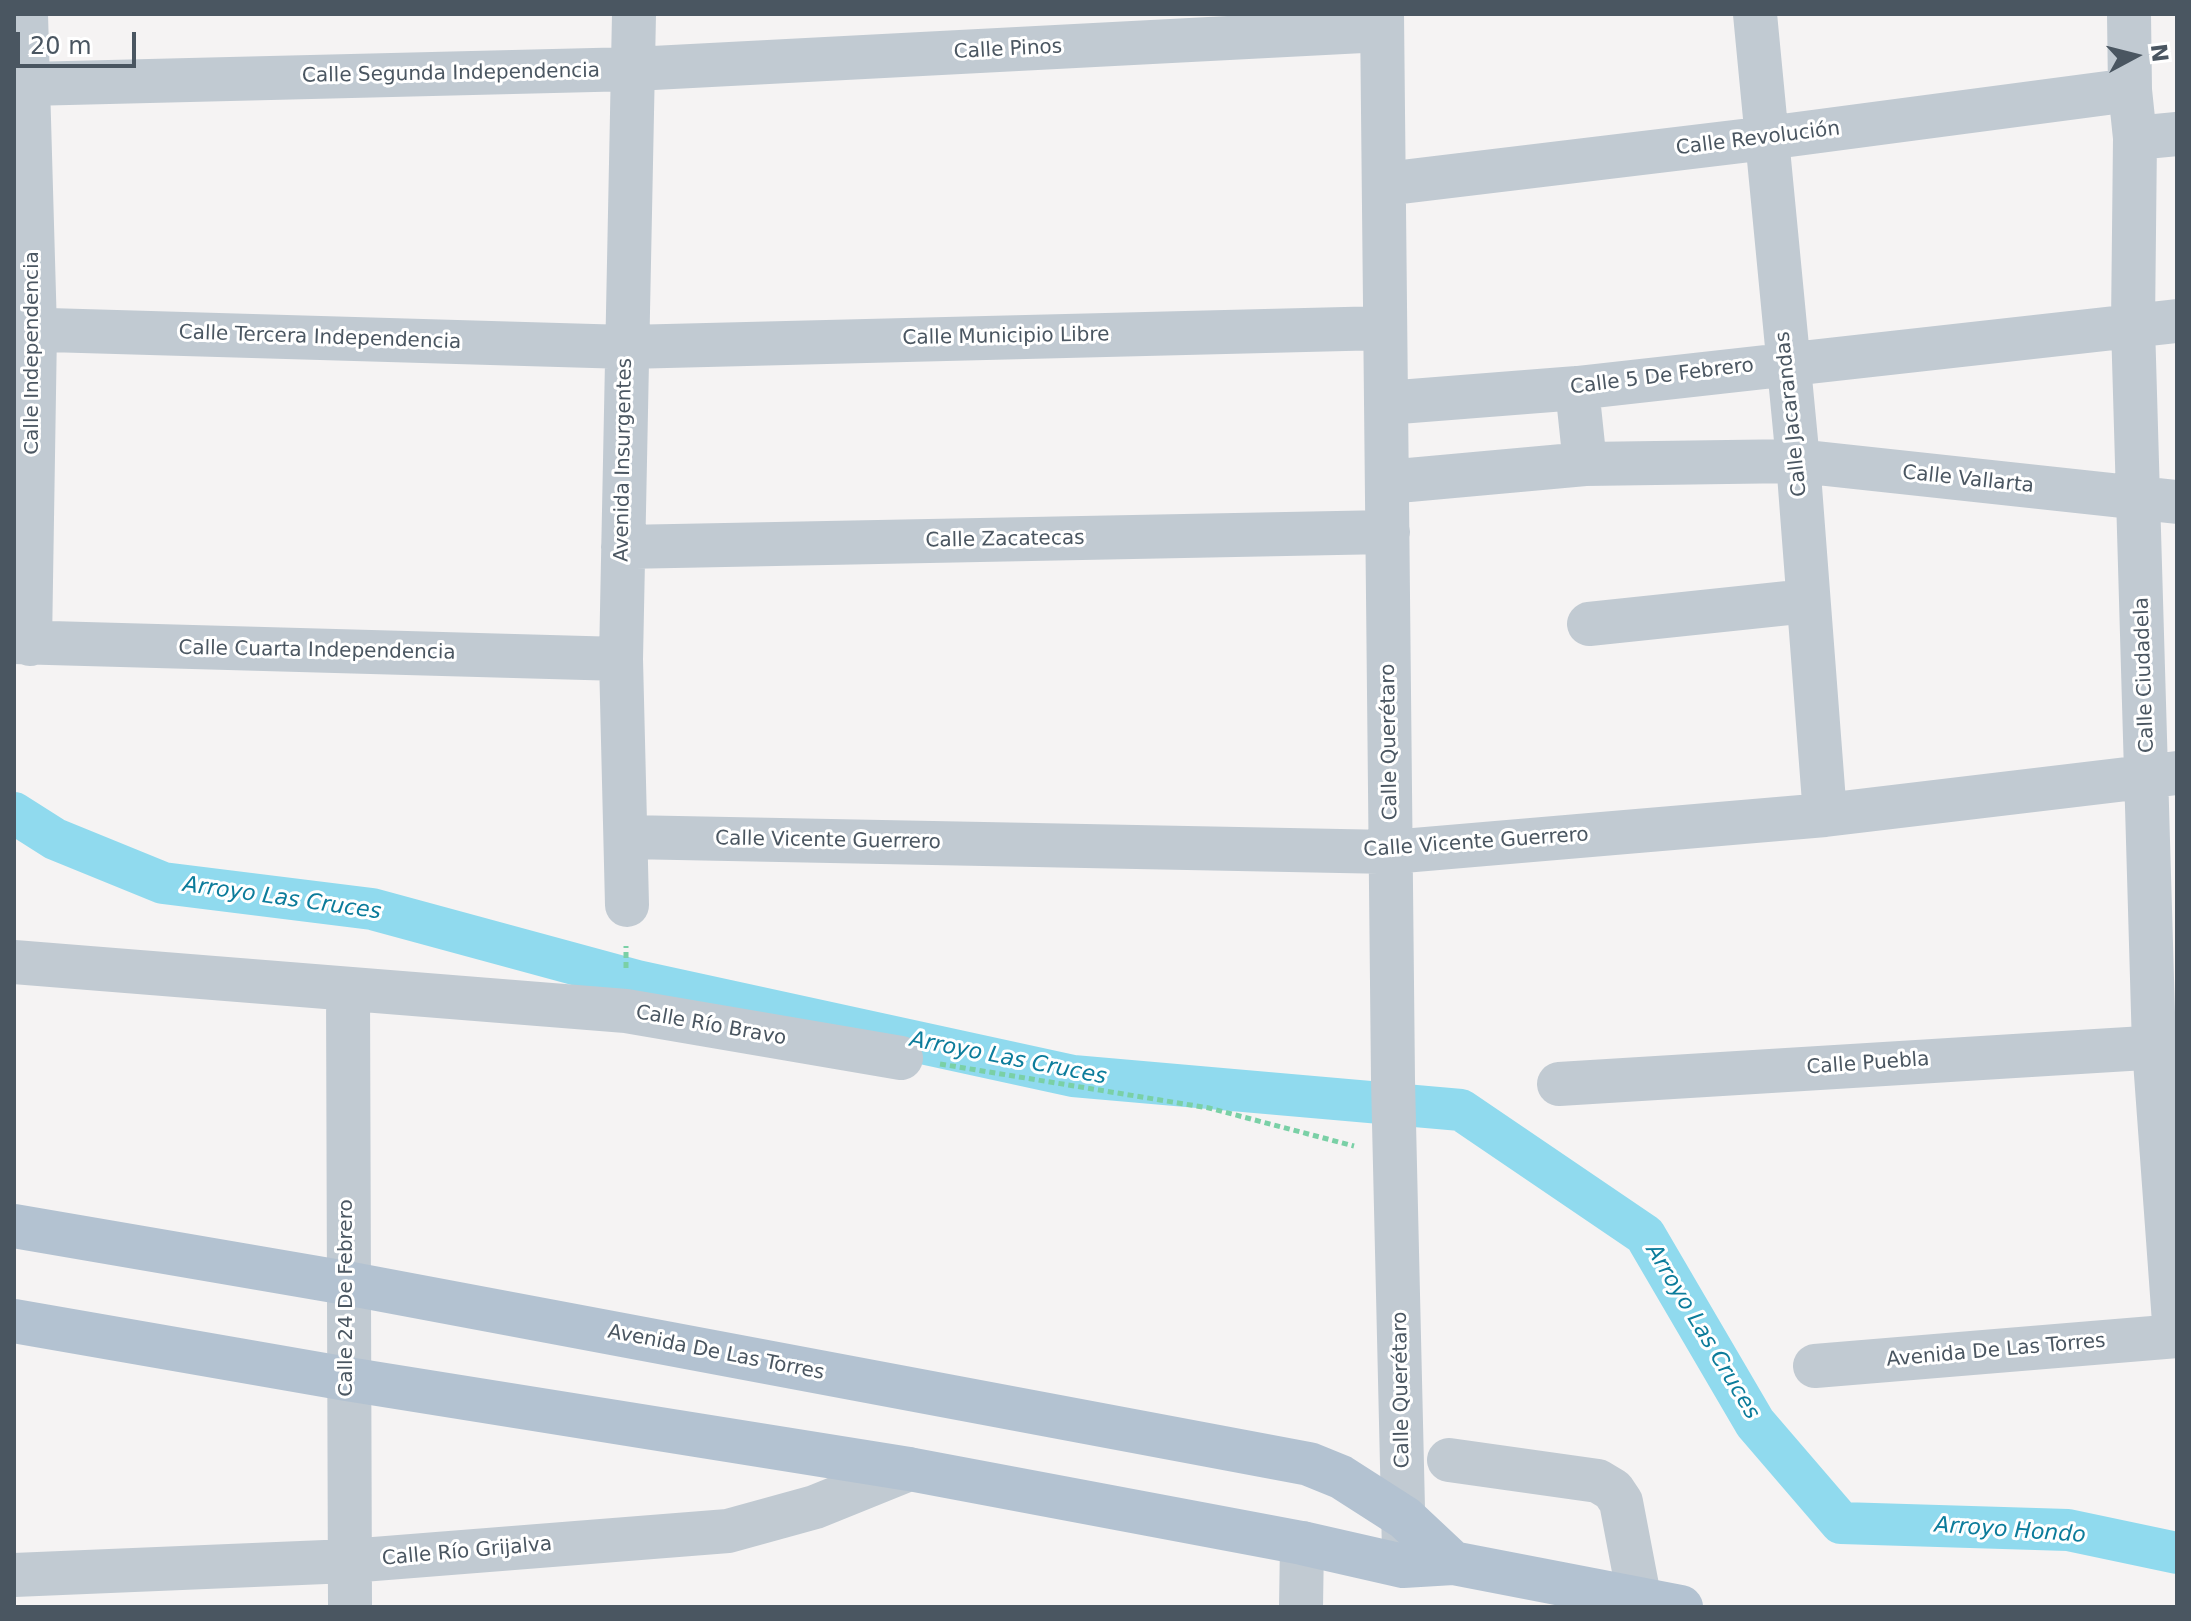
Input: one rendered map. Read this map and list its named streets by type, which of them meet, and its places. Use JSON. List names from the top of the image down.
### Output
{
  "streets": {
    "main road": ["Avenida De Las Torres"],
    "street": [
      "Calle Pinos",
      "Calle Segunda Independencia",
      "Calle Revolución",
      "Calle Municipio Libre",
      "Calle Tercera Independencia",
      "Calle Independencia",
      "Calle 5 De Febrero",
      "Calle Jacarandas",
      "Avenida Insurgentes",
      "Calle Vallarta",
      "Calle Zacatecas",
      "Calle Cuarta Independencia",
      "Calle Ciudadela",
      "Calle Querétaro",
      "Calle Vicente Guerrero",
      "Calle Río Bravo",
      "Calle Puebla",
      "Calle 24 De Febrero",
      "Calle Río Grijalva"
    ]
  },
  "crossings": [
    ["Calle Pinos", "Calle Segunda Independencia"],
    ["Calle Pinos", "Avenida Insurgentes"],
    ["Calle Pinos", "Calle Querétaro"],
    ["Calle Segunda Independencia", "Calle Independencia"],
    ["Calle Segunda Independencia", "Avenida Insurgentes"],
    ["Calle Revolución", "Calle Jacarandas"],
    ["Calle Revolución", "Calle Ciudadela"],
    ["Calle Revolución", "Calle Querétaro"],
    ["Calle Municipio Libre", "Calle Tercera Independencia"],
    ["Calle Municipio Libre", "Avenida Insurgentes"],
    ["Calle Municipio Libre", "Calle Querétaro"],
    ["Calle Tercera Independencia", "Calle Independencia"],
    ["Calle Tercera Independencia", "Avenida Insurgentes"],
    ["Calle Independencia", "Calle Cuarta Independencia"],
    ["Calle 5 De Febrero", "Calle Jacarandas"],
    ["Calle 5 De Febrero", "Calle Ciudadela"],
    ["Calle 5 De Febrero", "Calle Querétaro"],
    ["Calle Jacarandas", "Calle Vallarta"],
    ["Calle Jacarandas", "Calle Vicente Guerrero"],
    ["Avenida Insurgentes", "Calle Zacatecas"],
    ["Avenida Insurgentes", "Calle Cuarta Independencia"],
    ["Avenida Insurgentes", "Calle Vicente Guerrero"],
    ["Calle Vallarta", "Calle Ciudadela"],
    ["Calle Vallarta", "Calle Querétaro"],
    ["Calle Zacatecas", "Calle Querétaro"],
    ["Calle Ciudadela", "Calle Vicente Guerrero"],
    ["Calle Ciudadela", "Calle Puebla"],
    ["Calle Ciudadela", "Avenida De Las Torres"],
    ["Calle Querétaro", "Calle Vicente Guerrero"],
    ["Calle Querétaro", "Avenida De Las Torres"],
    ["Calle Río Bravo", "Calle 24 De Febrero"],
    ["Calle 24 De Febrero", "Avenida De Las Torres"],
    ["Calle 24 De Febrero", "Calle Río Grijalva"]
  ],
  "water": ["Arroyo Las Cruces", "Arroyo Hondo"],
  "scale_bar": "20 m",
  "north": "right"
}
